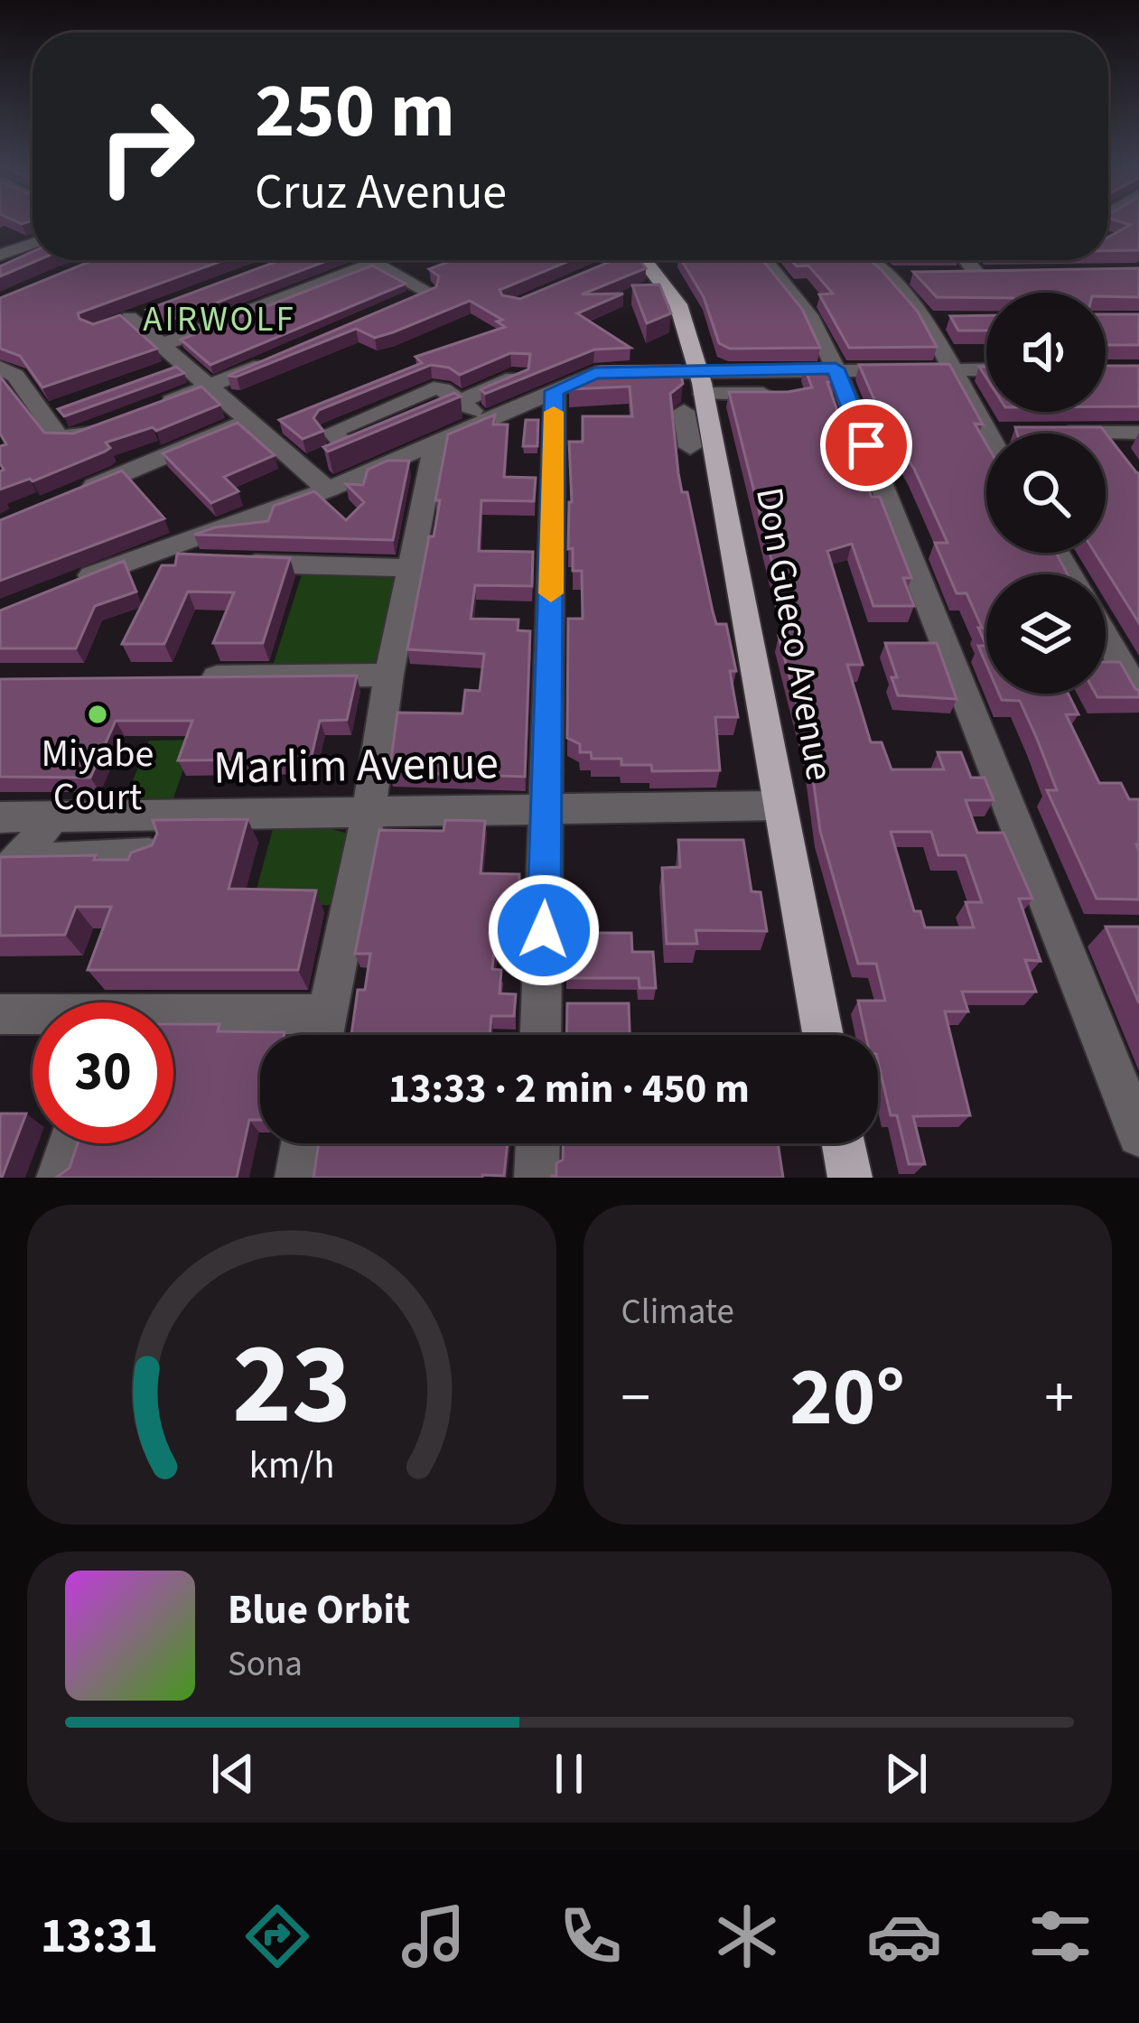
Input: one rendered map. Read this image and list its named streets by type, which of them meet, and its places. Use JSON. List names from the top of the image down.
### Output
{
  "streets": {
    "main road": ["Don Gueco Avenue"],
    "street": ["Marlim Avenue"]
  },
  "crossings": [
    ["Don Gueco Avenue", "Marlim Avenue"]
  ],
  "districts": ["AIRWOLF"],
  "places": ["Miyabe Court"],
  "page": {
    "turn": ["250 m", "Cruz Avenue"],
    "limit": "30",
    "trip": "13:33 · 2 min · 450 m",
    "tile": "Climate",
    "heat": ["−", "20°", "+"],
    "song": ["Blue Orbit", "Sona"],
    "tabs": "13:31",
    "gauge": ["23", "km/h"]
  }
}
